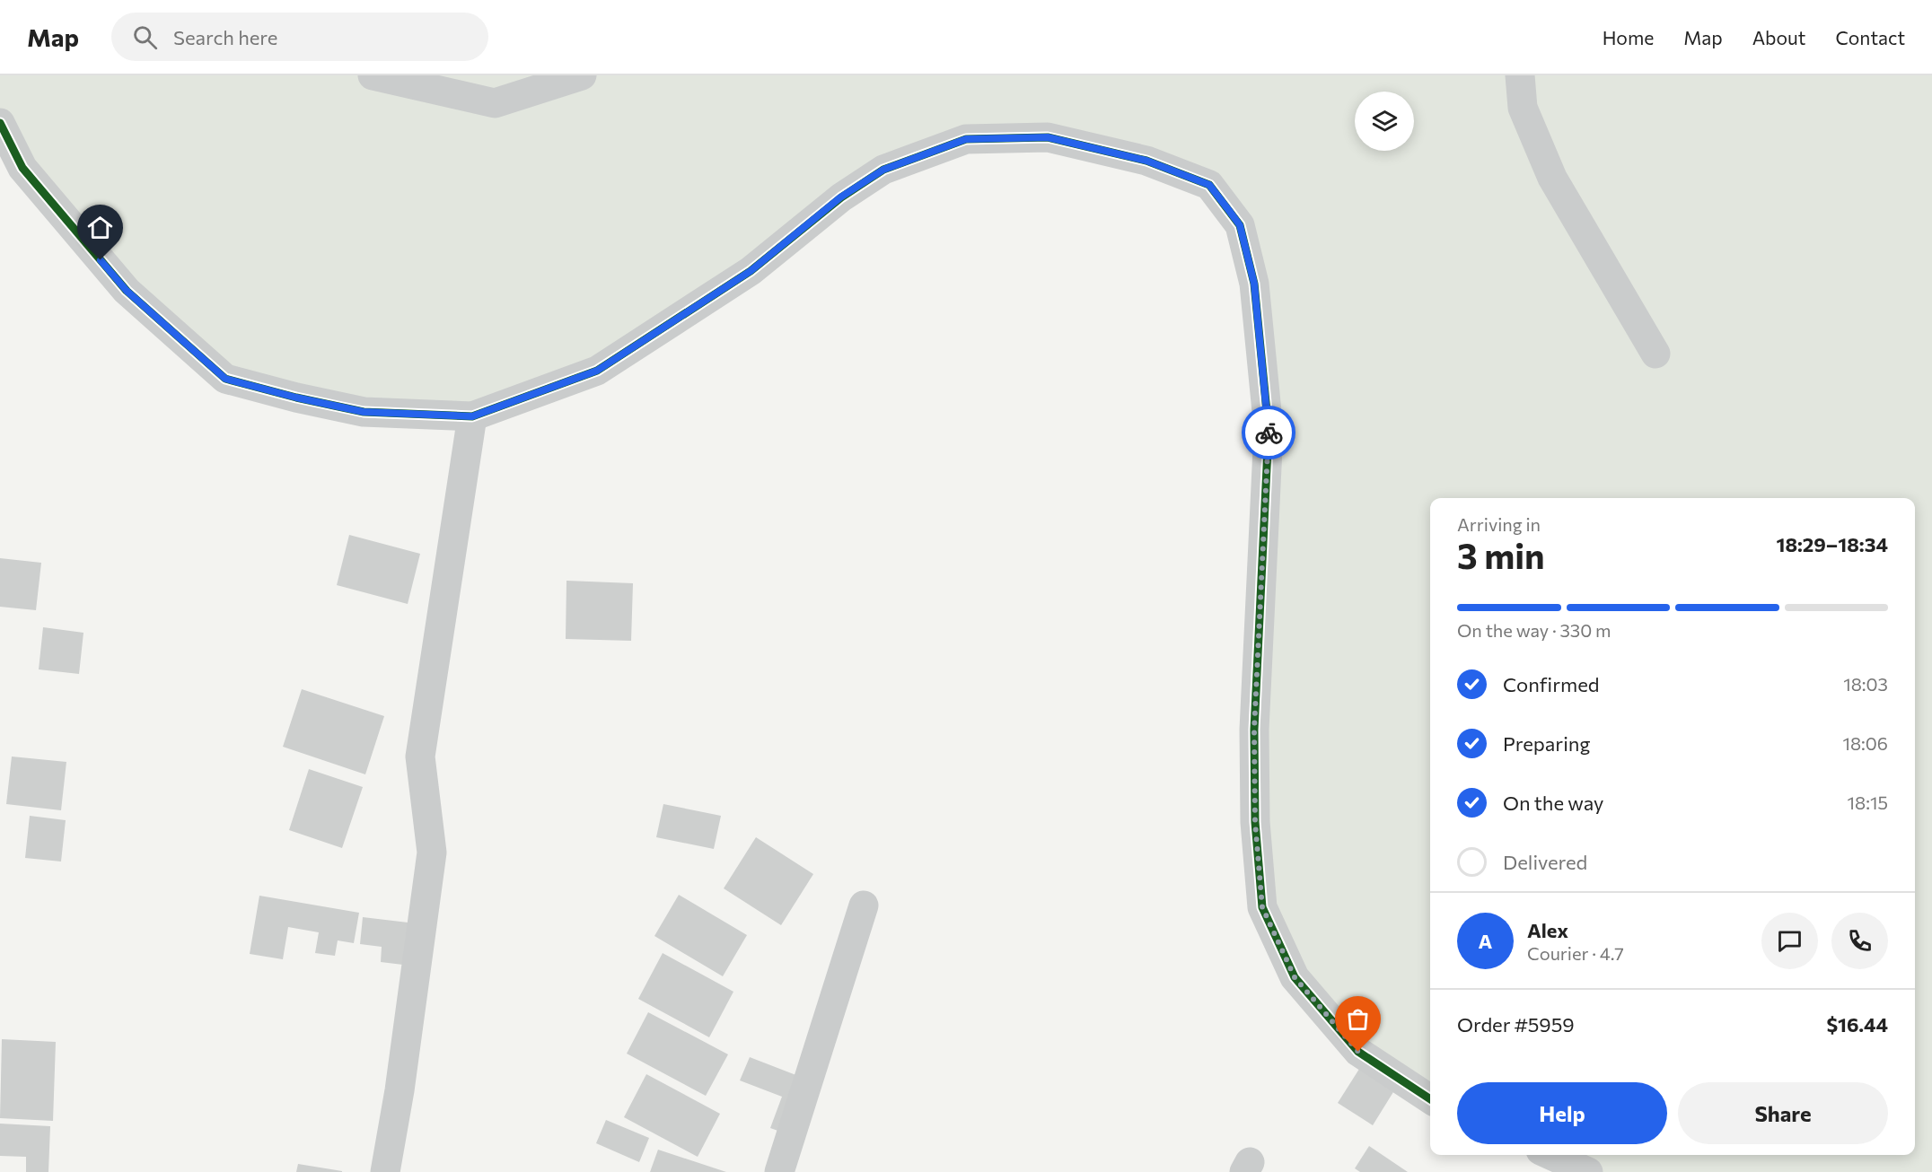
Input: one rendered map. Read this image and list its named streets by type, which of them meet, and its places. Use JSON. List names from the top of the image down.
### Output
{
  "page": {
    "header": "Map",
    "search": "Search here",
    "nav": [
      "Home",
      "Map",
      "About",
      "Contact"
    ],
    "heading": ["3 min", "Arriving in", "18:29–18:34"],
    "panel": [
      "Alex",
      "Courier · 4.7",
      "Order #5959",
      "$16.44"
    ],
    "bar": "On the way · 330 m",
    "list": [
      ["Confirmed", "18:03"],
      ["Preparing", "18:06"],
      ["On the way", "18:15"],
      "Delivered"
    ],
    "round": "A",
    "buttons": ["Help", "Share"]
  }
}
